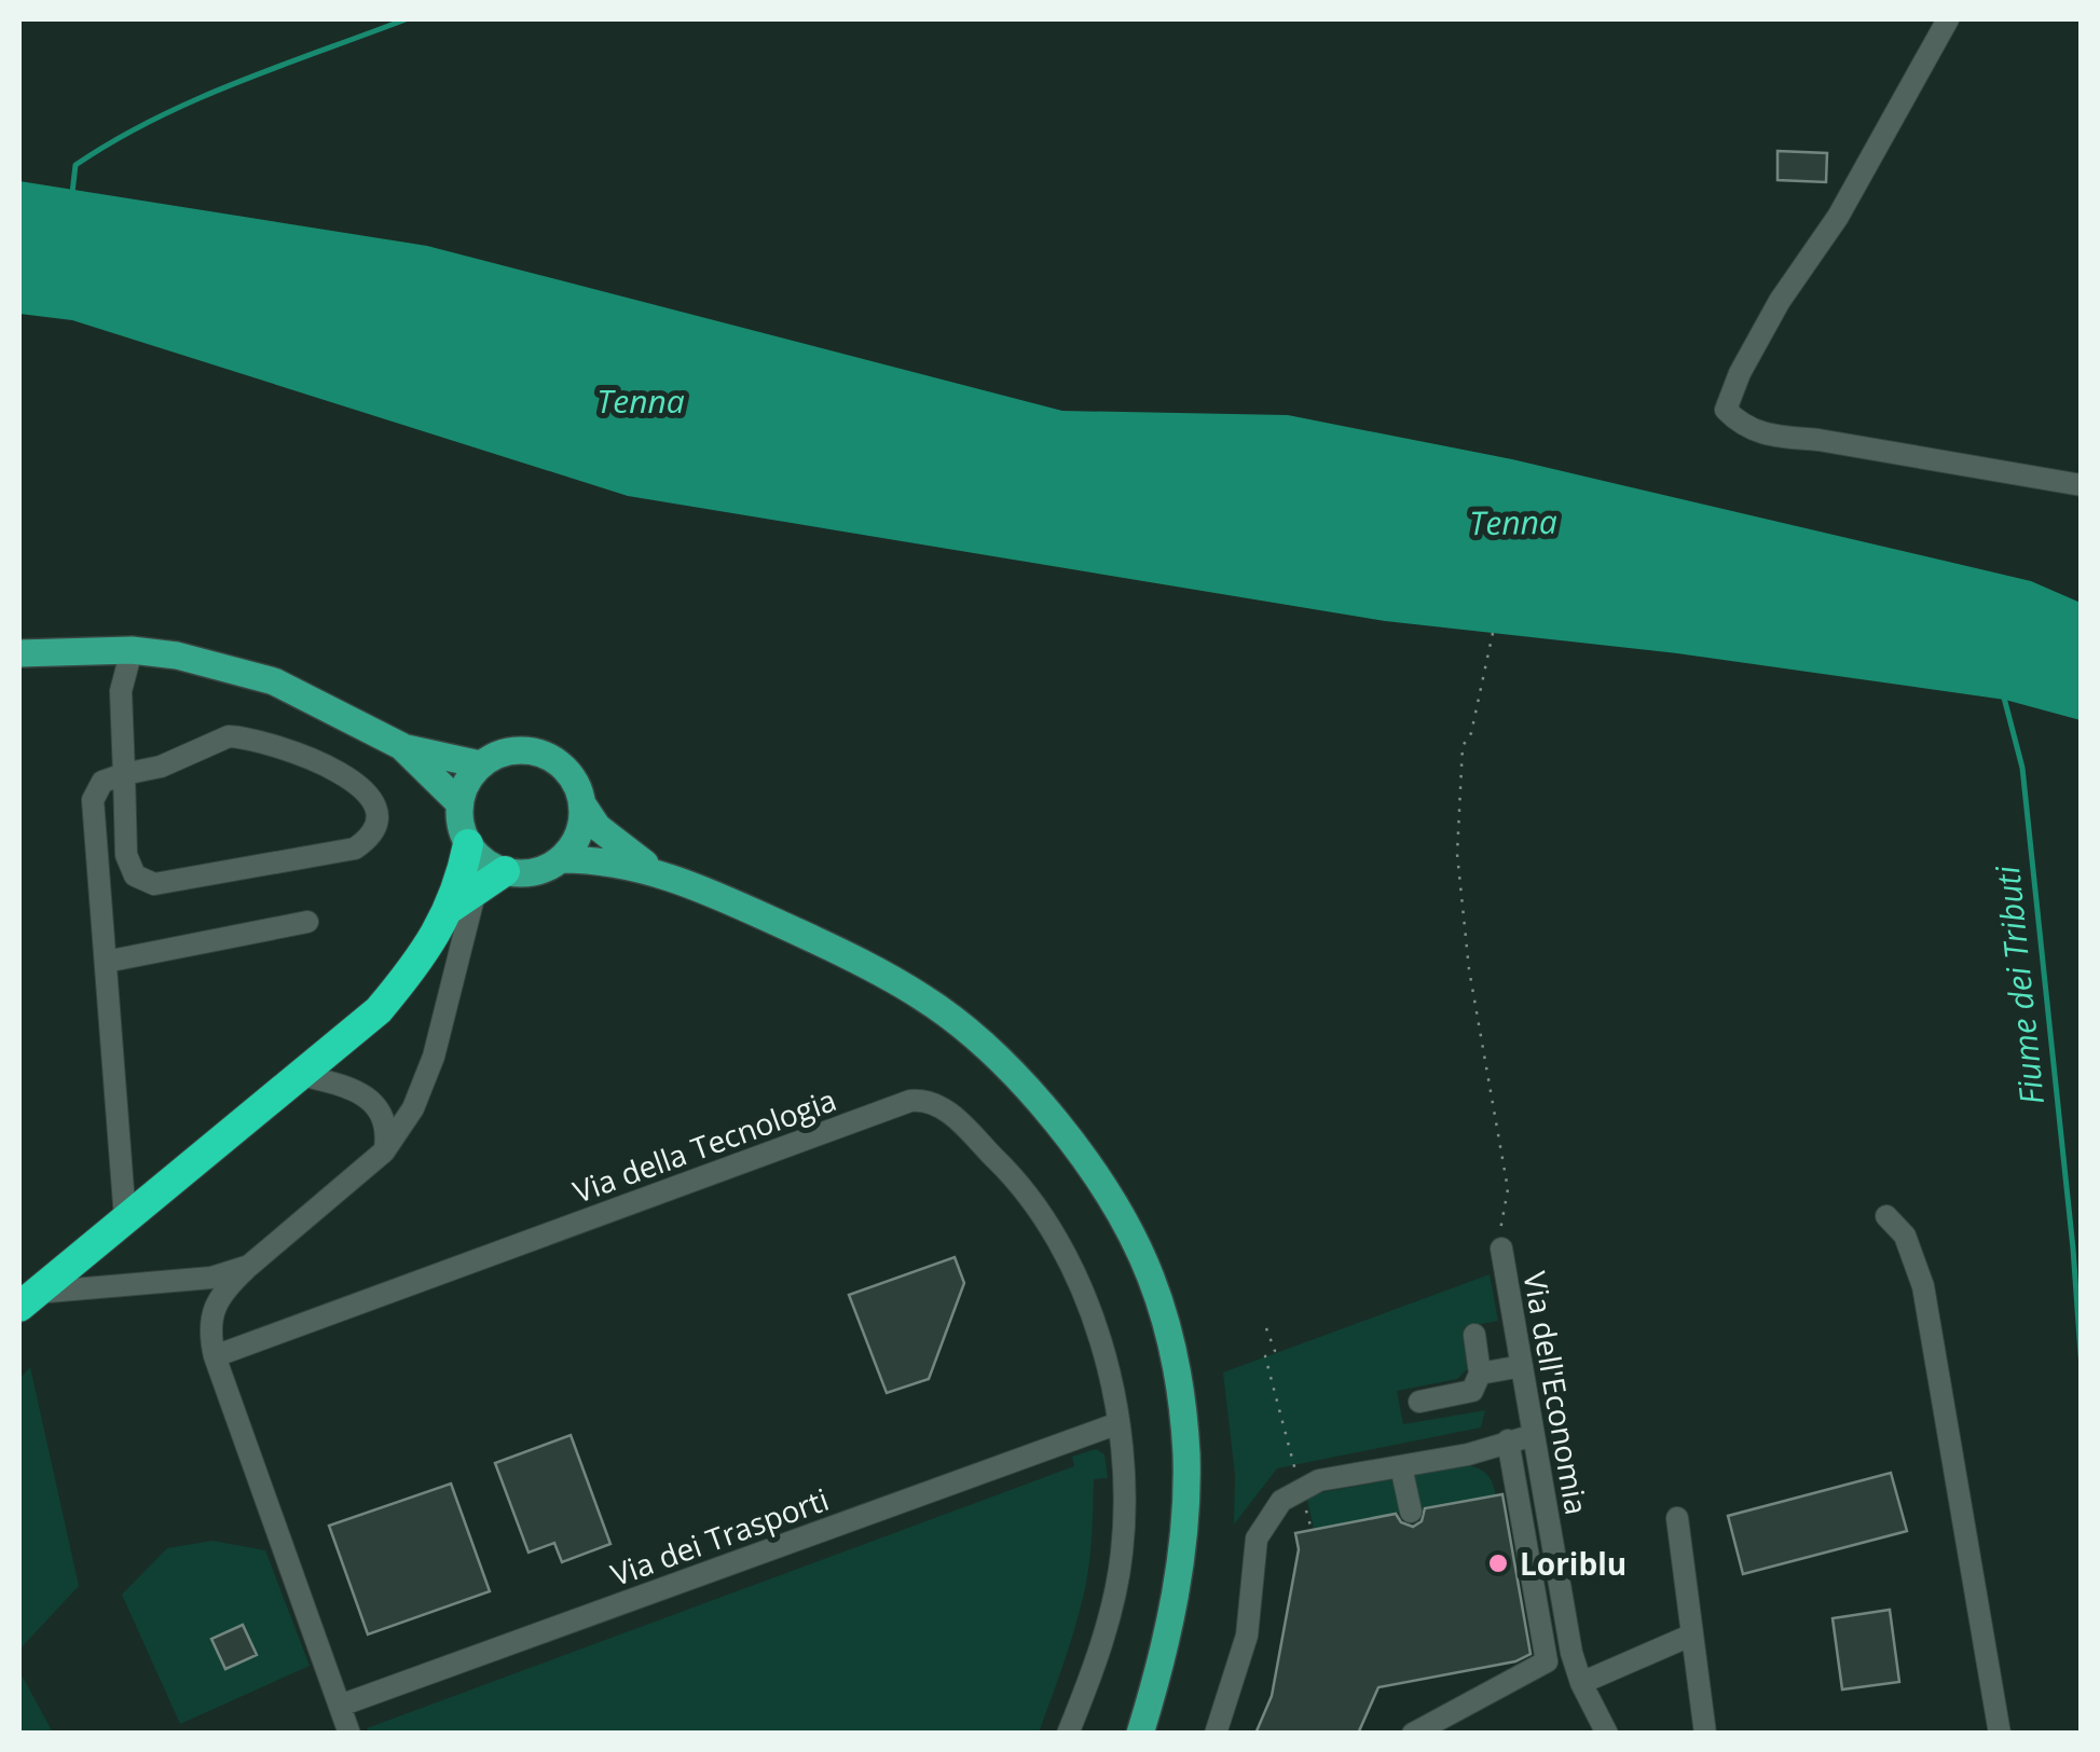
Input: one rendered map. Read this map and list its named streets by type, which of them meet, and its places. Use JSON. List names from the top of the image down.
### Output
{
  "streets": {
    "street": ["Via della Tecnologia", "Via dell'Economia", "Via dei Trasporti"]
  },
  "crossings": [
    ["Via della Tecnologia", "Via dei Trasporti"]
  ],
  "water": ["Tenna", "Fiume dei Tributi"],
  "places": ["Loriblu"]
}
